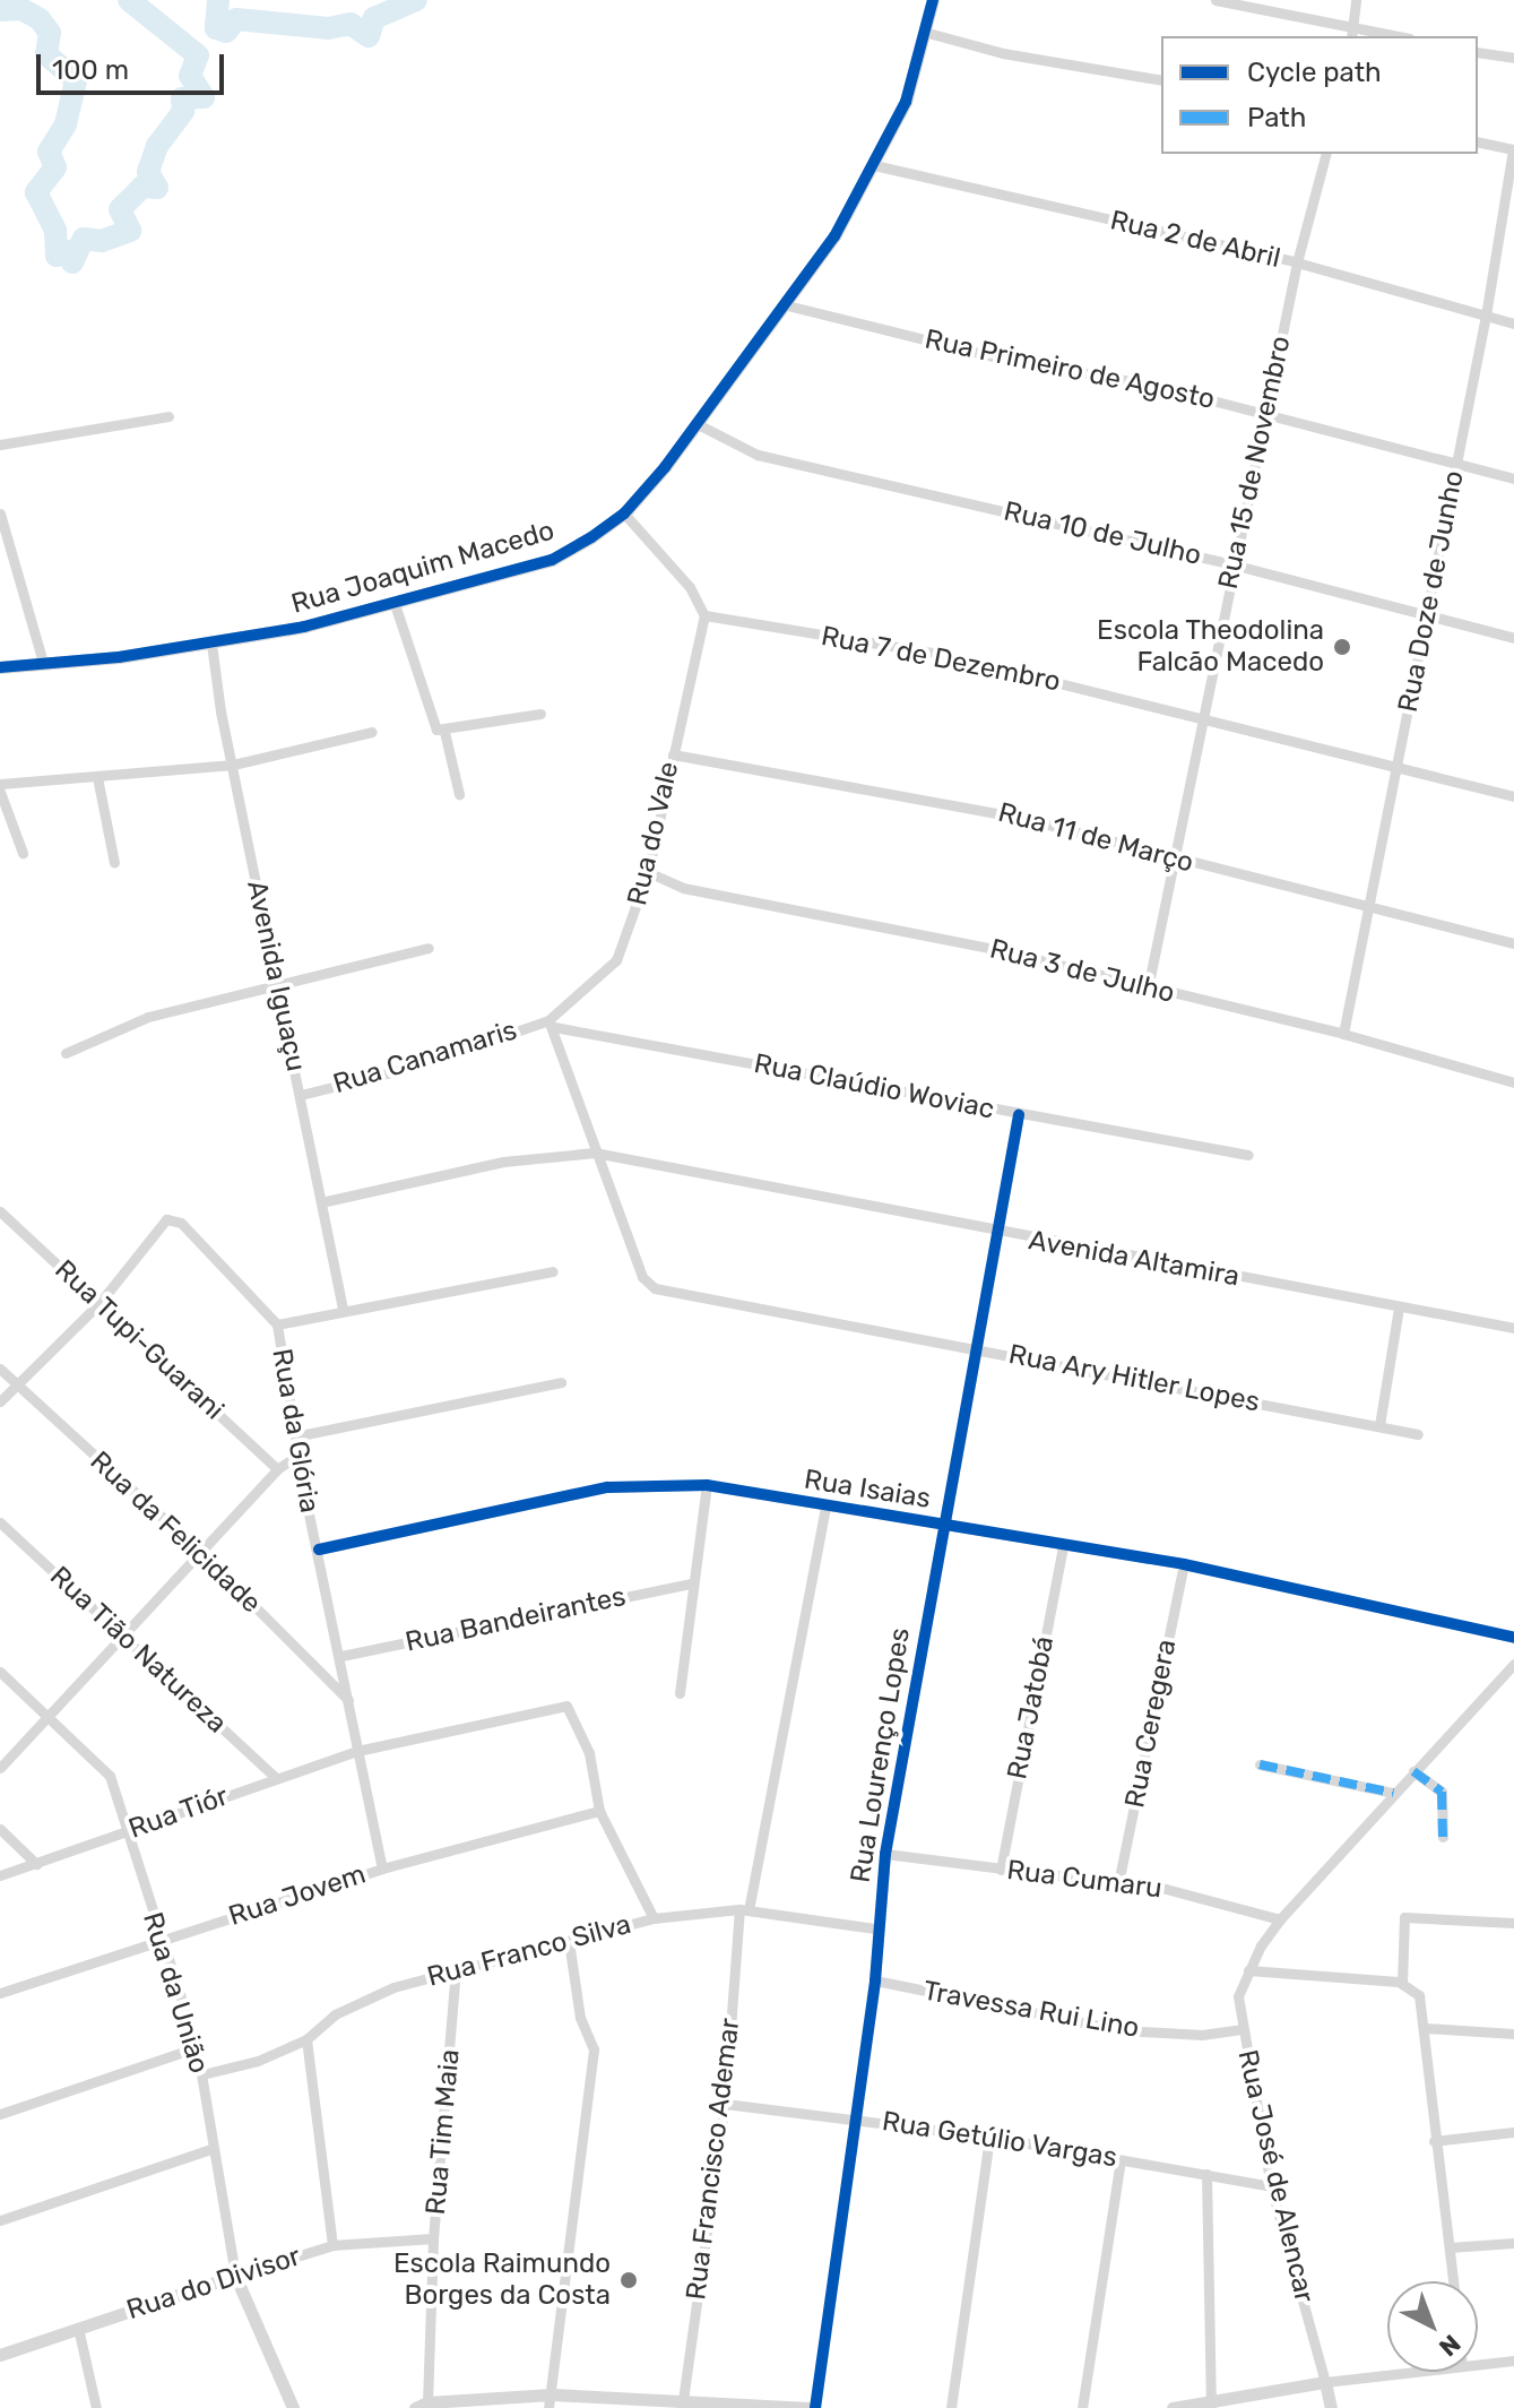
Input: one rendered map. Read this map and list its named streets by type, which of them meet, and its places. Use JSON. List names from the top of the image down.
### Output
{
  "streets": {
    "street": [
      "Rua 2 de Abril",
      "Rua Primeiro de Agosto",
      "Rua 15 de Novembro",
      "Rua 10 de Julho",
      "Rua Joaquim Macedo",
      "Rua Doze de Junho",
      "Rua 7 de Dezembro",
      "Rua do Vale",
      "Rua 11 de Março",
      "Rua 3 de Julho",
      "Avenida Iguaçu",
      "Rua Canamaris",
      "Rua Claúdio Woviac",
      "Avenida Altamira",
      "Rua Tupi-Guarani",
      "Rua Ary Hitler Lopes",
      "Rua da Glória",
      "Rua Isaias",
      "Rua da Felicidade",
      "Rua Bandeirantes",
      "Rua Tião Natureza",
      "Rua Jatobá",
      "Rua Ceregera",
      "Rua Lourenço Lopes",
      "Rua Tiór",
      "Rua Cumaru",
      "Rua Jovem",
      "Rua Franco Silva",
      "Rua da União",
      "Travessa Rui Lino",
      "Rua Tim Maia",
      "Rua Getúlio Vargas",
      "Rua Francisco Ademar",
      "Rua José de Alencar",
      "Rua do Divisor"
    ]
  },
  "crossings": [
    ["Rua 2 de Abril", "Rua 15 de Novembro"],
    ["Rua 2 de Abril", "Rua Joaquim Macedo"],
    ["Rua 2 de Abril", "Rua Doze de Junho"],
    ["Rua Primeiro de Agosto", "Rua 15 de Novembro"],
    ["Rua Primeiro de Agosto", "Rua Joaquim Macedo"],
    ["Rua Primeiro de Agosto", "Rua Doze de Junho"],
    ["Rua 15 de Novembro", "Rua 10 de Julho"],
    ["Rua 15 de Novembro", "Rua 7 de Dezembro"],
    ["Rua 15 de Novembro", "Rua 11 de Março"],
    ["Rua 15 de Novembro", "Rua 3 de Julho"],
    ["Rua 10 de Julho", "Rua Joaquim Macedo"],
    ["Rua 10 de Julho", "Rua Doze de Junho"],
    ["Rua Joaquim Macedo", "Avenida Iguaçu"],
    ["Rua Doze de Junho", "Rua 7 de Dezembro"],
    ["Rua Doze de Junho", "Rua 11 de Março"],
    ["Rua Doze de Junho", "Rua 3 de Julho"],
    ["Rua 7 de Dezembro", "Rua do Vale"],
    ["Rua do Vale", "Rua 11 de Março"],
    ["Rua do Vale", "Rua 3 de Julho"],
    ["Rua do Vale", "Rua Canamaris"],
    ["Rua do Vale", "Rua Claúdio Woviac"],
    ["Avenida Iguaçu", "Rua Canamaris"],
    ["Avenida Iguaçu", "Avenida Altamira"],
    ["Rua Canamaris", "Rua Claúdio Woviac"],
    ["Rua Claúdio Woviac", "Rua Lourenço Lopes"],
    ["Avenida Altamira", "Rua Ary Hitler Lopes"],
    ["Avenida Altamira", "Rua Lourenço Lopes"],
    ["Rua Ary Hitler Lopes", "Rua Lourenço Lopes"],
    ["Rua da Glória", "Rua Isaias"],
    ["Rua da Glória", "Rua da Felicidade"],
    ["Rua da Glória", "Rua Bandeirantes"],
    ["Rua da Glória", "Rua Tiór"],
    ["Rua da Glória", "Rua Jovem"],
    ["Rua Isaias", "Rua Jatobá"],
    ["Rua Isaias", "Rua Ceregera"],
    ["Rua Isaias", "Rua Lourenço Lopes"],
    ["Rua Isaias", "Rua Francisco Ademar"],
    ["Rua Tião Natureza", "Rua Tiór"],
    ["Rua Jatobá", "Rua Cumaru"],
    ["Rua Ceregera", "Rua Cumaru"],
    ["Rua Lourenço Lopes", "Rua Cumaru"],
    ["Rua Lourenço Lopes", "Rua Franco Silva"],
    ["Rua Lourenço Lopes", "Travessa Rui Lino"],
    ["Rua Lourenço Lopes", "Rua Getúlio Vargas"],
    ["Rua Tiór", "Rua Jovem"],
    ["Rua Tiór", "Rua da União"],
    ["Rua Cumaru", "Rua José de Alencar"],
    ["Rua Jovem", "Rua da União"],
    ["Rua Franco Silva", "Rua da União"],
    ["Rua Franco Silva", "Rua Tim Maia"],
    ["Rua Franco Silva", "Rua Francisco Ademar"],
    ["Rua da União", "Rua do Divisor"],
    ["Travessa Rui Lino", "Rua José de Alencar"],
    ["Rua Tim Maia", "Rua do Divisor"],
    ["Rua Getúlio Vargas", "Rua Francisco Ademar"],
    ["Rua Getúlio Vargas", "Rua José de Alencar"]
  ],
  "places": ["Escola Theodolina Falcão Macedo", "Escola Raimundo Borges da Costa"],
  "legend": ["Cycle path", "Path"],
  "scale_bar": "100 m",
  "north": "bottom right"
}
